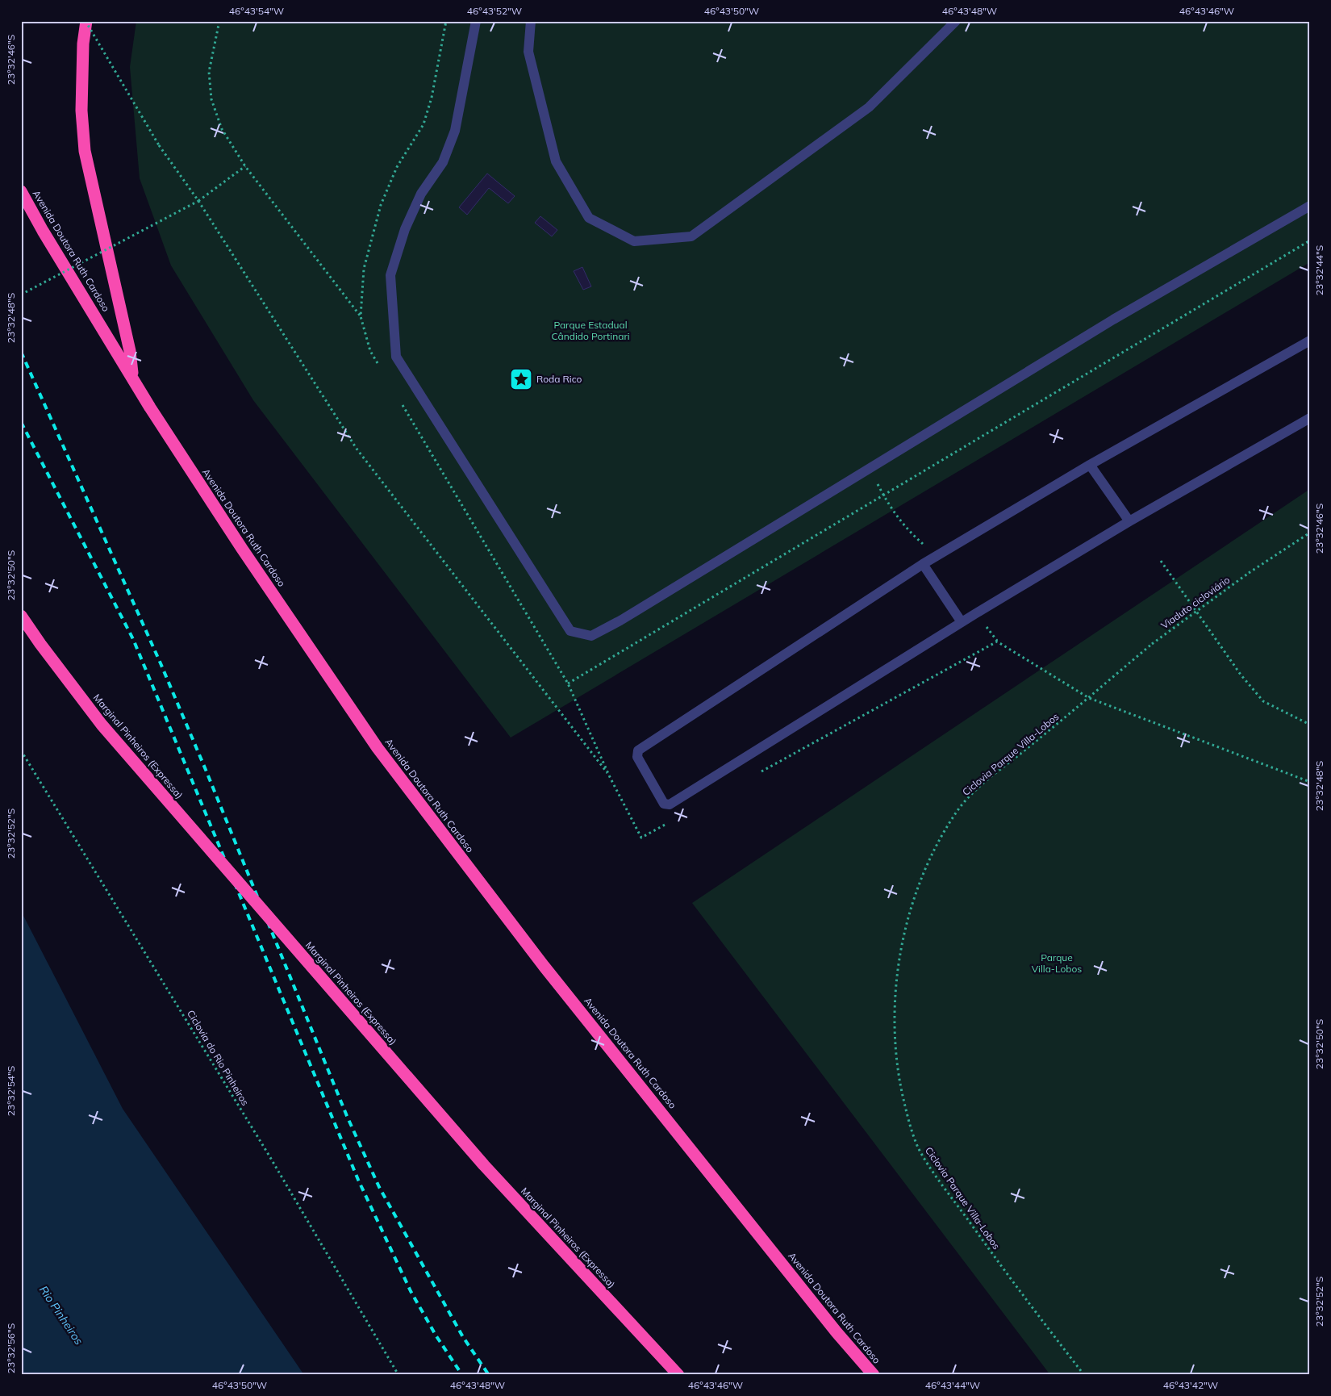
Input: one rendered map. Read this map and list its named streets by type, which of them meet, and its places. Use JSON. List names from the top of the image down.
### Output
{
  "streets": {
    "highway": ["Avenida Doutora Ruth Cardoso", "Marginal Pinheiros (Expressa)"],
    "path": ["Viaduto cicloviário", "Ciclovia Parque Villa-Lobos", "Ciclovia do Rio Pinheiros"]
  },
  "crossings": [
    ["Viaduto cicloviário", "Ciclovia Parque Villa-Lobos"]
  ],
  "water": ["Rio Pinheiros"],
  "parks": ["Parque Estadual Cândido Portinari", "Parque Villa-Lobos"],
  "places": {
    "place": ["Roda Rico"]
  },
  "coordinates": [
    "46°43'54\"W",
    "46°43'52\"W",
    "46°43'50\"W",
    "46°43'48\"W",
    "46°43'46\"W",
    "23°32'46\"S",
    "23°32'44\"S",
    "23°32'48\"S",
    "23°32'50\"S",
    "23°32'52\"S",
    "23°32'54\"S",
    "23°32'56\"S",
    "46°43'44\"W",
    "46°43'42\"W"
  ]
}
